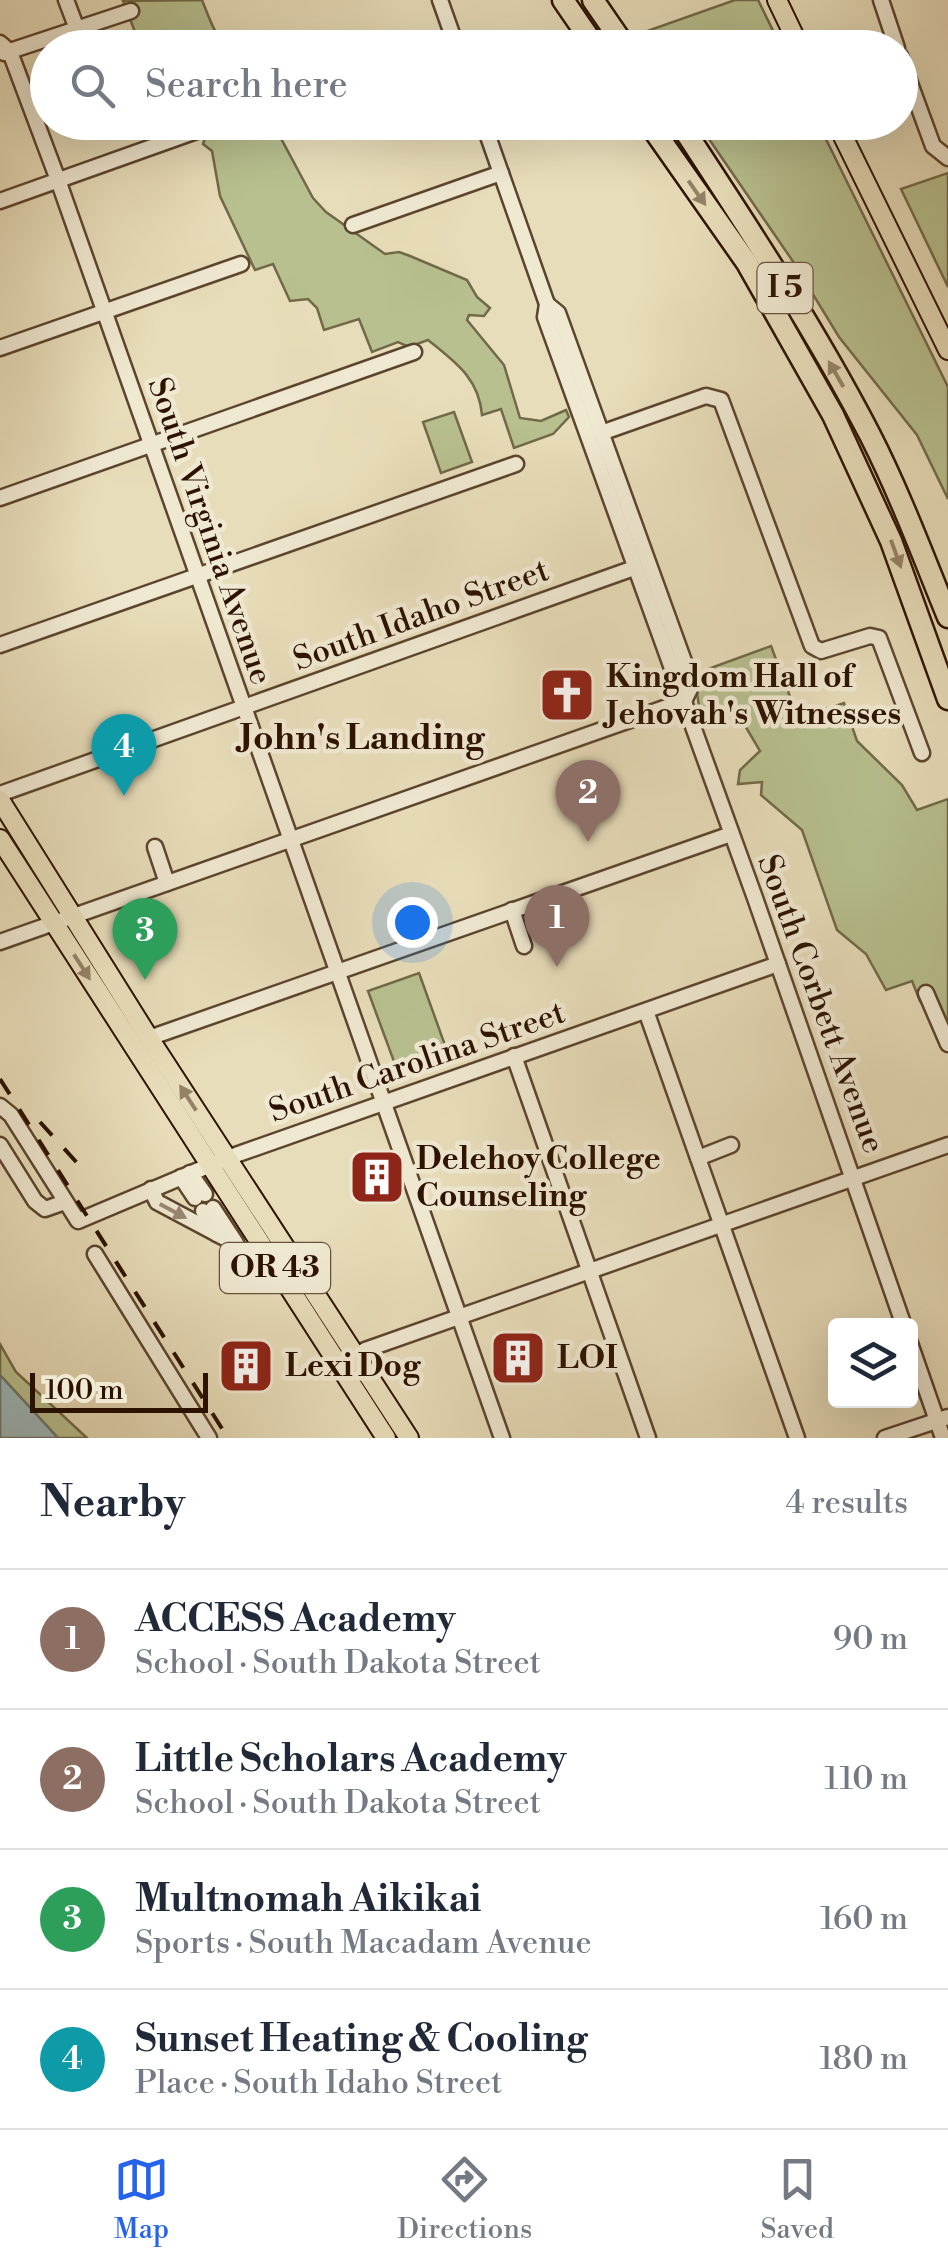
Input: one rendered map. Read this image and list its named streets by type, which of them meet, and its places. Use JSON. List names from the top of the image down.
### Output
{
  "streets": {
    "highway": ["I 5"],
    "main road": ["OR 43"],
    "street": [
      "South Virginia Avenue",
      "South Idaho Street",
      "South Corbett Avenue",
      "South Carolina Street"
    ]
  },
  "crossings": [
    ["South Virginia Avenue", "South Idaho Street"],
    ["South Virginia Avenue", "South Carolina Street"],
    ["South Idaho Street", "South Corbett Avenue"],
    ["South Idaho Street", "OR 43"],
    ["South Corbett Avenue", "South Carolina Street"],
    ["South Carolina Street", "OR 43"]
  ],
  "districts": ["John's Landing"],
  "places": {
    "church": ["Kingdom Hall of Jehovah's Witnesses"],
    "building": ["Delehoy College Counseling", "LOI", "Lexi Dog"]
  },
  "scale_bar": "100 m",
  "page": {
    "search": "Search here",
    "pins": [
      "4",
      "2",
      "1",
      "3"
    ],
    "scale": "100 m",
    "heading": ["Nearby", "4 results"],
    "list": [
      {
        "mark": "1",
        "name": "ACCESS Academy",
        "note": "School · South Dakota Street",
        "value": "90 m"
      },
      {
        "mark": "2",
        "name": "Little Scholars Academy",
        "note": "School · South Dakota Street",
        "value": "110 m"
      },
      {
        "mark": "3",
        "name": "Multnomah Aikikai",
        "note": "Sports · South Macadam Avenue",
        "value": "160 m"
      },
      {
        "mark": "4",
        "name": "Sunset Heating & Cooling",
        "note": "Place · South Idaho Street",
        "value": "180 m"
      }
    ],
    "nav": ["Map", "Directions", "Saved"]
  }
}
